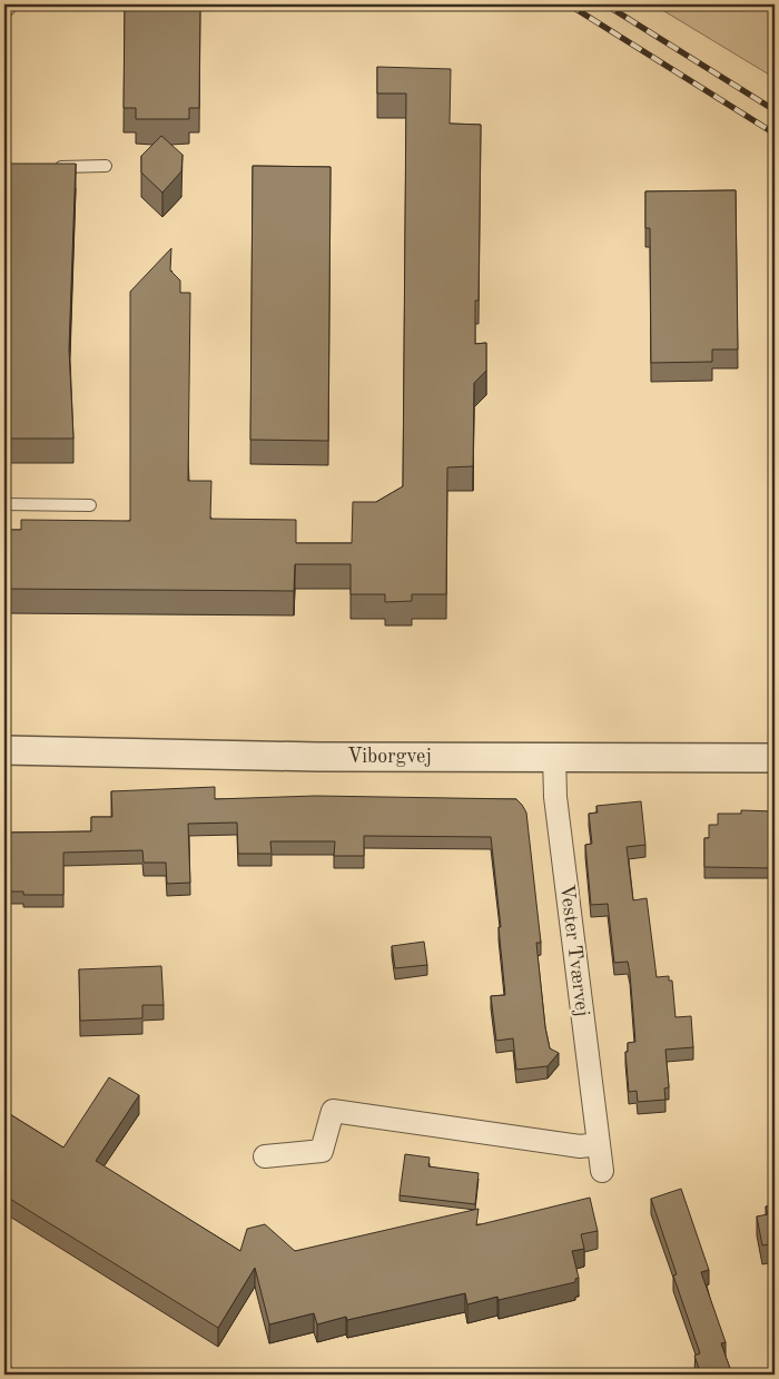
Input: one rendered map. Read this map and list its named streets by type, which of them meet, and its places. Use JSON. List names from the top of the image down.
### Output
{
  "streets": {
    "street": ["Viborgvej", "Vester Tværvej"]
  },
  "crossings": [
    ["Viborgvej", "Vester Tværvej"]
  ]
}
